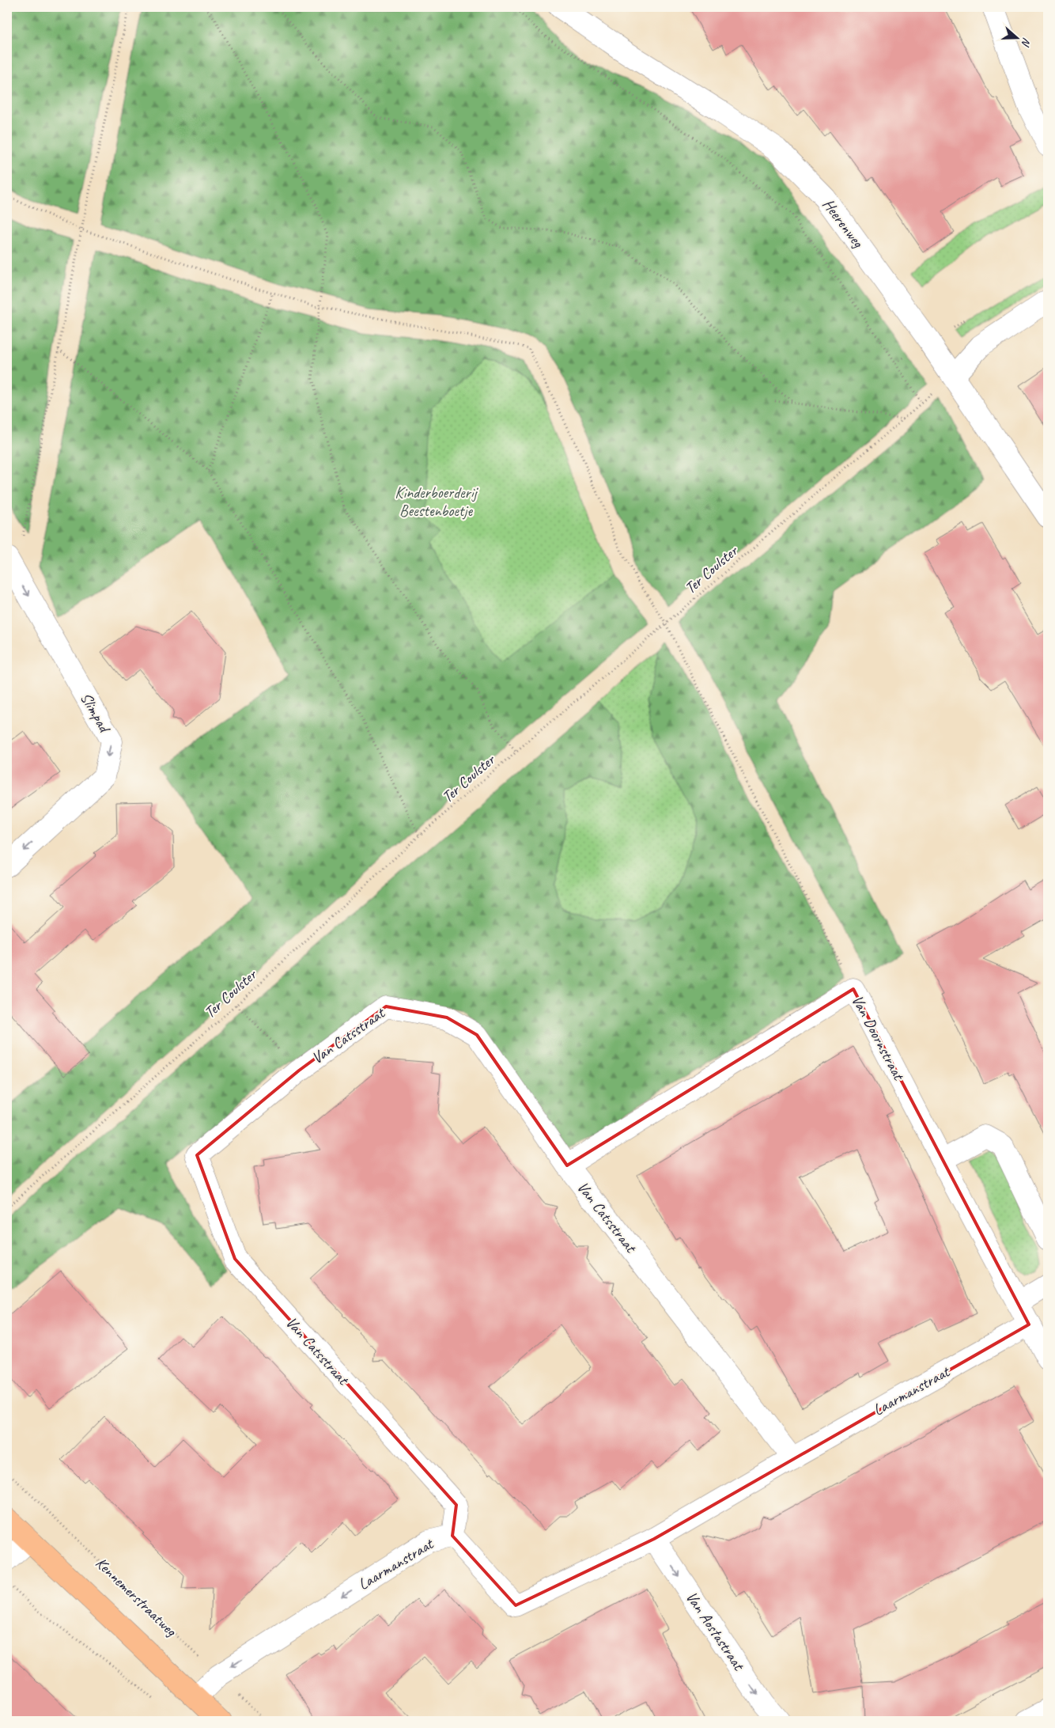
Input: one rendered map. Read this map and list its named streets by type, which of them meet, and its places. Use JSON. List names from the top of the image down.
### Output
{
  "streets": {
    "main road": ["Kennemerstraatweg"],
    "street": [
      "Heerenweg",
      "Slimpad",
      "Van Catsstraat",
      "Van Doornstraat",
      "Laarmanstraat",
      "Van Aostastraat"
    ],
    "path": ["Ter Coulster"]
  },
  "crossings": [
    ["Heerenweg", "Ter Coulster"],
    ["Van Catsstraat", "Van Doornstraat"],
    ["Van Catsstraat", "Laarmanstraat"],
    ["Van Doornstraat", "Laarmanstraat"],
    ["Laarmanstraat", "Kennemerstraatweg"],
    ["Laarmanstraat", "Van Aostastraat"]
  ],
  "one_way": ["Slimpad", "Van Aostastraat"],
  "parks": ["Kinderboerderij Beestenboetje"],
  "north": "right"
}
